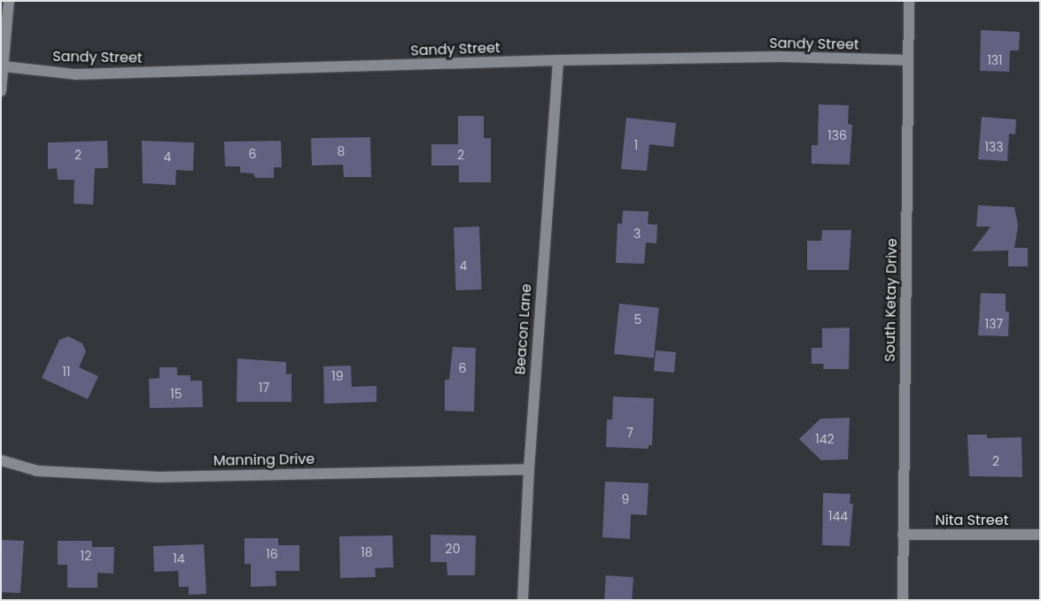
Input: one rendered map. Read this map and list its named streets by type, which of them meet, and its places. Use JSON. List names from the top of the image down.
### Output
{
  "streets": {
    "street": [
      "Sandy Street",
      "South Ketay Drive",
      "Beacon Lane",
      "Manning Drive",
      "Nita Street"
    ]
  },
  "crossings": [
    ["Sandy Street", "South Ketay Drive"],
    ["Sandy Street", "Beacon Lane"],
    ["South Ketay Drive", "Nita Street"],
    ["Beacon Lane", "Manning Drive"]
  ],
  "house_numbers": [
    "131",
    "136",
    "1",
    "133",
    "8",
    "6",
    "2",
    "2",
    "4",
    "3",
    "4",
    "5",
    "137",
    "6",
    "11",
    "19",
    "17",
    "15",
    "7",
    "142",
    "2",
    "9",
    "144",
    "20",
    "18",
    "16",
    "12",
    "14"
  ]
}
